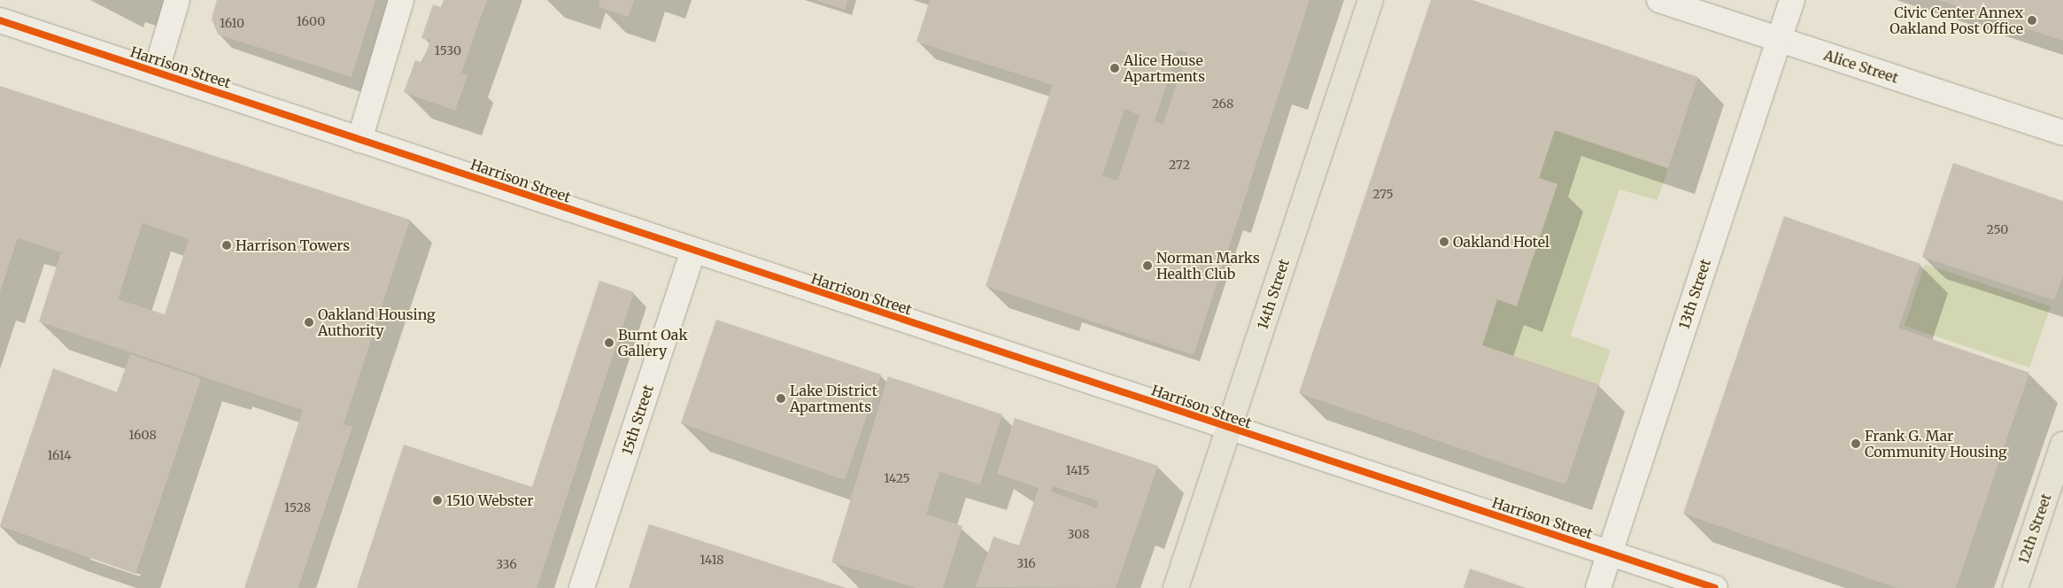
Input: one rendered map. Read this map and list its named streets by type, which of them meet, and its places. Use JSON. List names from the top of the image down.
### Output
{
  "streets": {
    "main road": ["14th Street", "12th Street"],
    "street": [
      "Alice Street",
      "Harrison Street",
      "13th Street",
      "15th Street"
    ]
  },
  "crossings": [
    ["Alice Street", "13th Street"],
    ["Harrison Street", "14th Street"],
    ["Harrison Street", "13th Street"],
    ["Harrison Street", "15th Street"]
  ],
  "places": [
    "Civic Center Annex Oakland Post Office",
    "Alice House Apartments",
    "Oakland Hotel",
    "Harrison Towers",
    "Norman Marks Health Club",
    "Oakland Housing Authority",
    "Burnt Oak Gallery",
    "Lake District Apartments",
    "Frank G. Mar Community Housing",
    "1510 Webster"
  ],
  "house_numbers": [
    "1600",
    "1610",
    "1530",
    "268",
    "272",
    "275",
    "250",
    "1608",
    "1614",
    "1415",
    "1425",
    "1528",
    "308",
    "1418",
    "316",
    "336"
  ]
}
